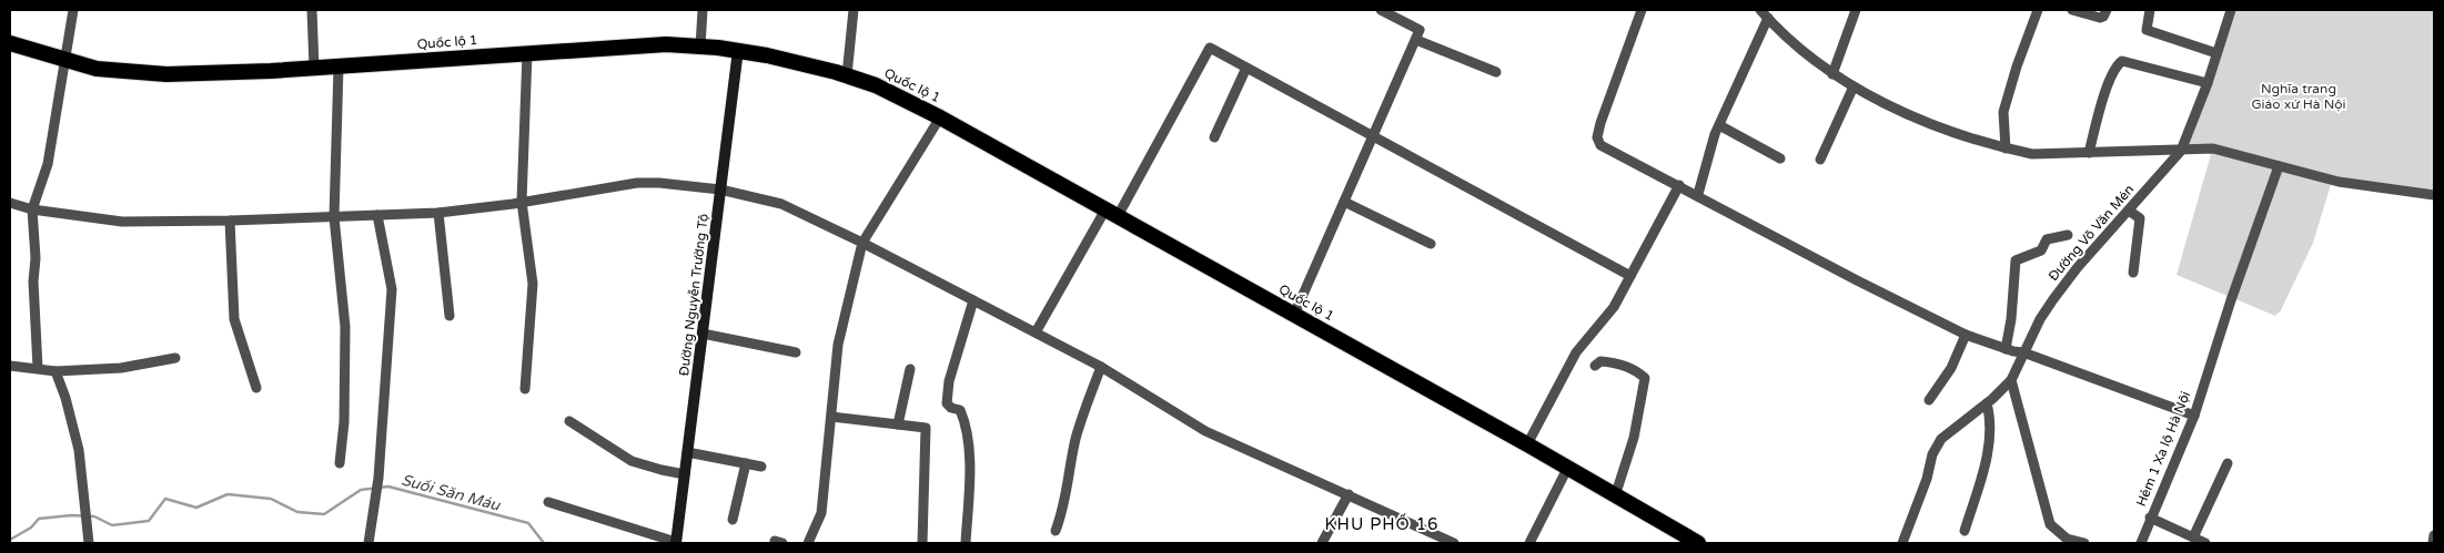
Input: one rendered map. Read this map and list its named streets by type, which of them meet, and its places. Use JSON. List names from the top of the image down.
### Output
{
  "streets": {
    "highway": ["Quốc lộ 1"],
    "main road": ["Đường Nguyễn Trường Tộ"],
    "street": ["Đường Võ Văn Mén", "Hẻm 1 Xa lộ Hà Nội"]
  },
  "crossings": [
    ["Quốc lộ 1", "Đường Nguyễn Trường Tộ"]
  ],
  "districts": ["KHU PHỐ 16"],
  "water": ["Suối Săn Máu"],
  "parks": ["Nghĩa trang Giáo xứ Hà Nội"]
}
